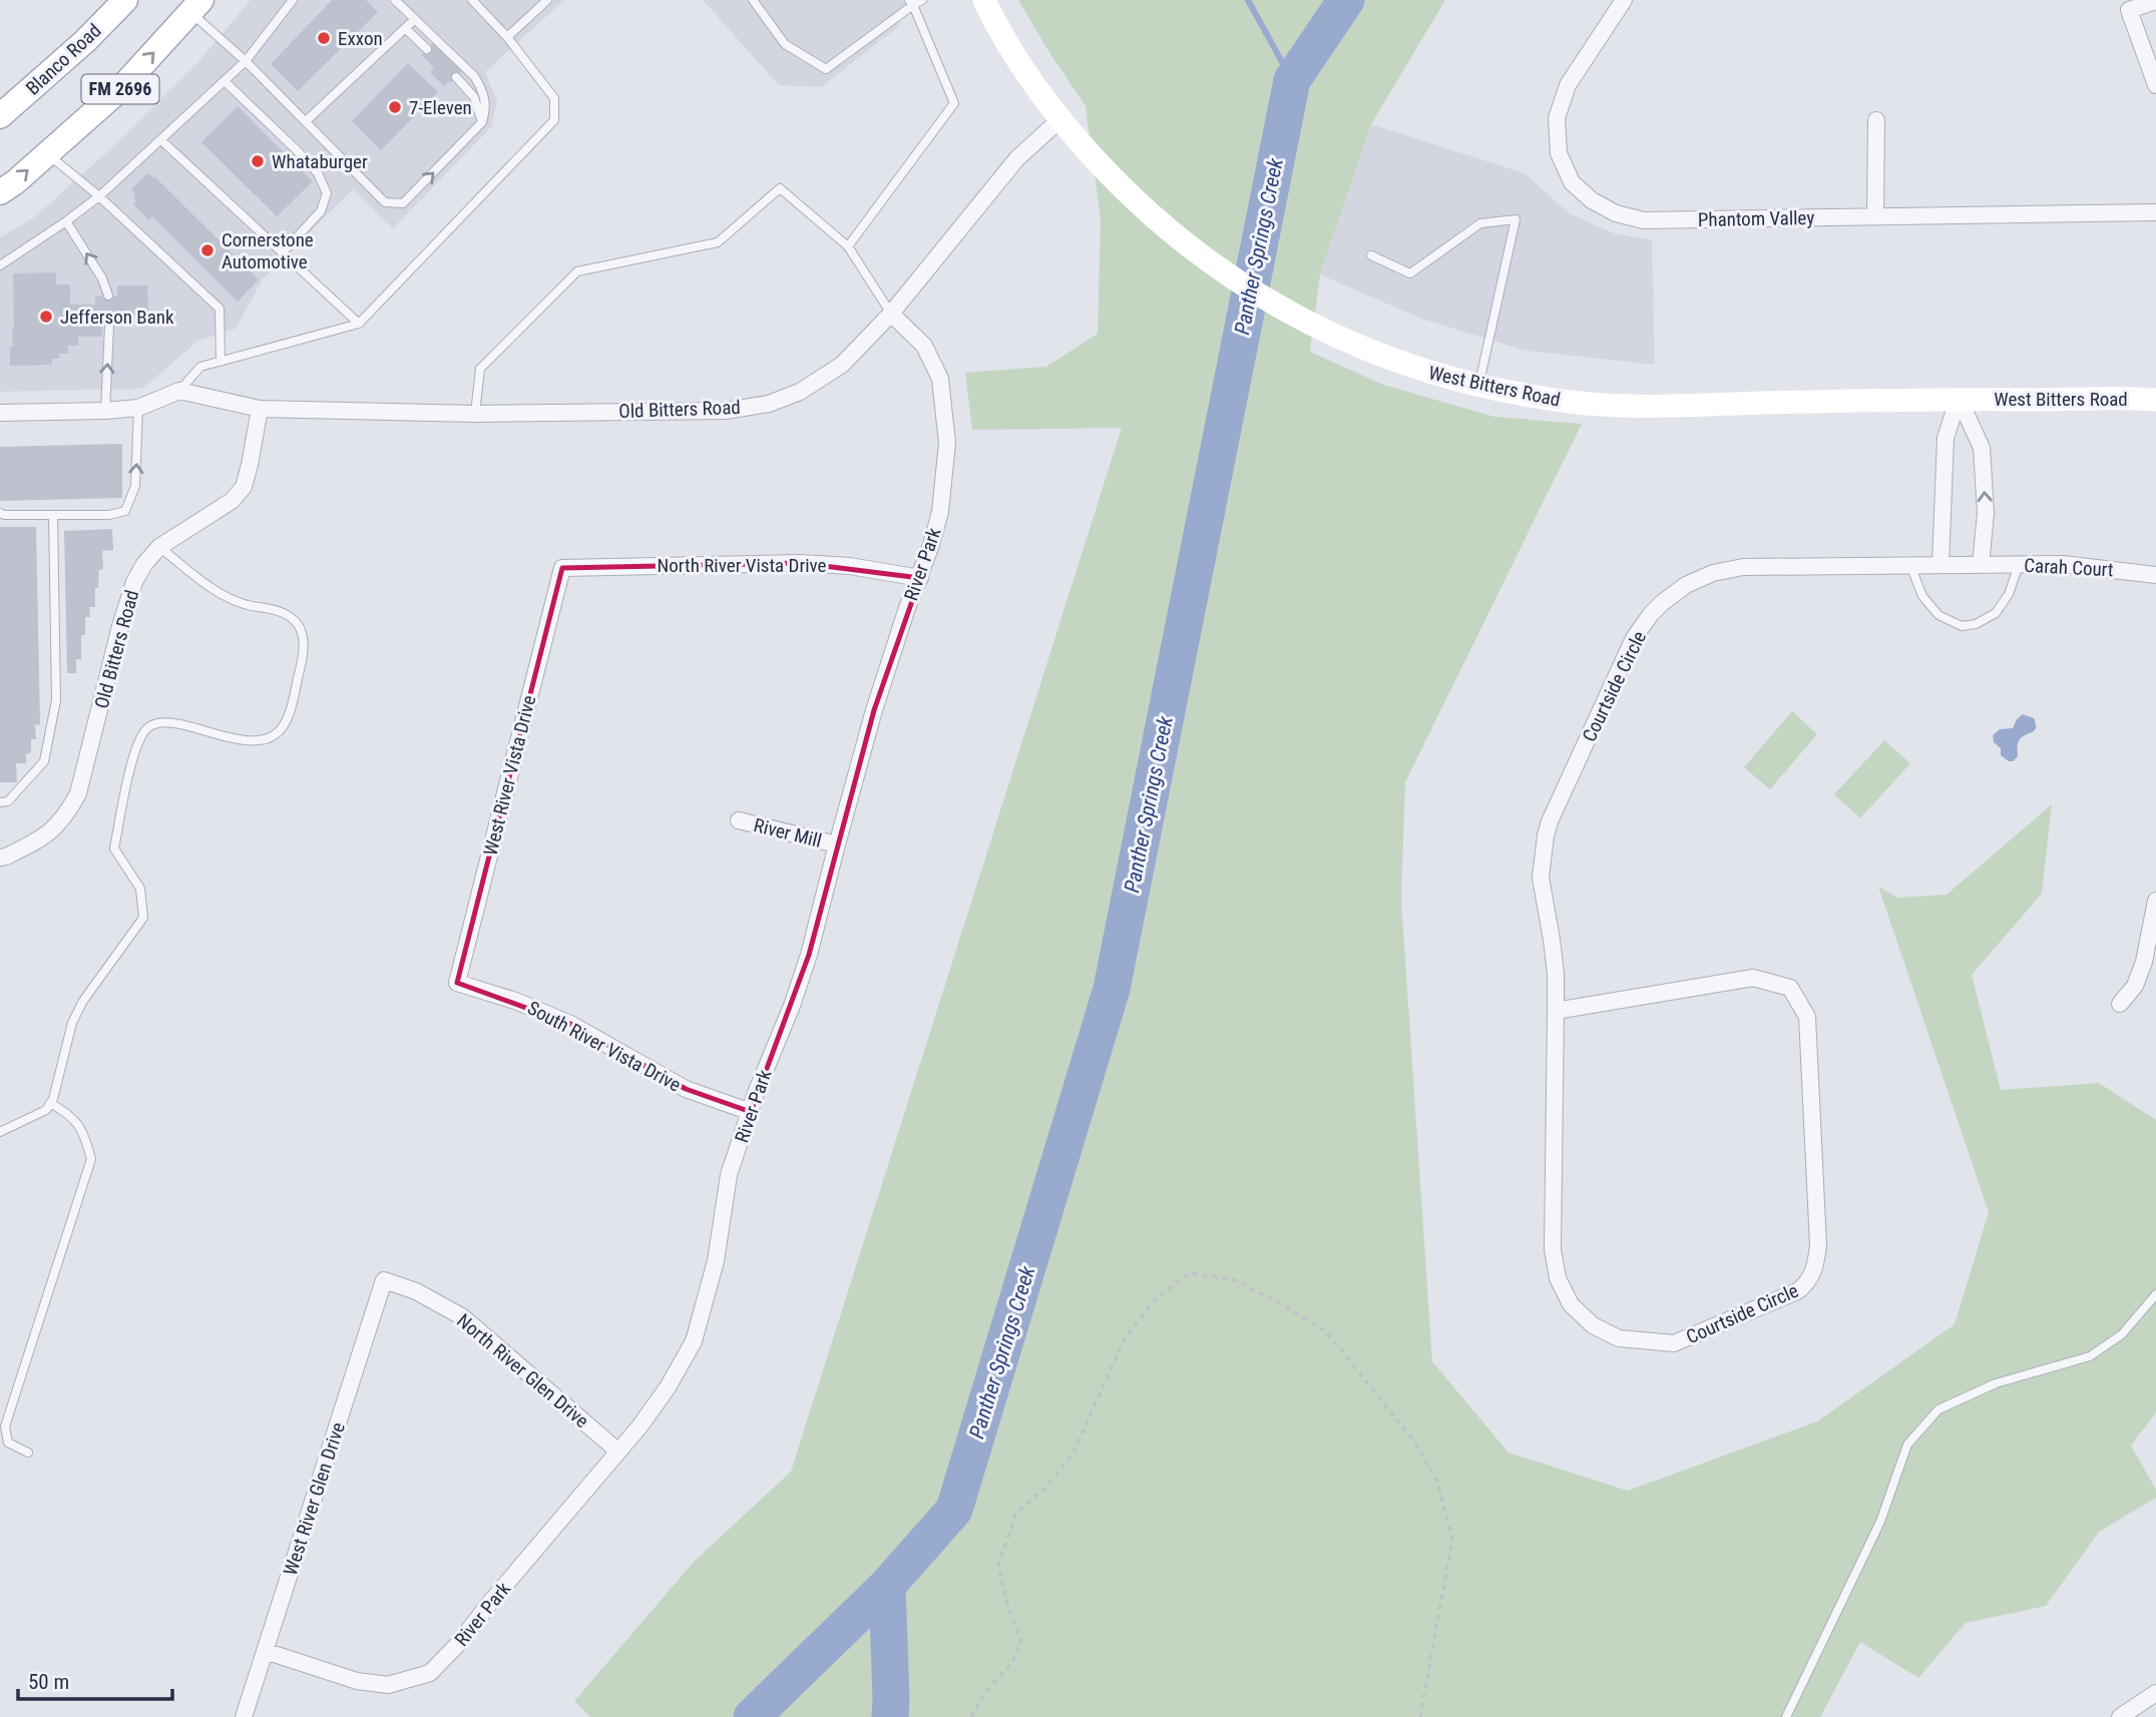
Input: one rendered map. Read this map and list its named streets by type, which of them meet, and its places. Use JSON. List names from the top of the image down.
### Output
{
  "streets": {
    "main road": ["Blanco Road", "FM 2696", "West Bitters Road"],
    "street": [
      "Phantom Valley",
      "Old Bitters Road",
      "River Park",
      "North River Vista Drive",
      "Carah Court",
      "Courtside Circle",
      "West River Vista Drive",
      "River Mill",
      "South River Vista Drive",
      "North River Glen Drive",
      "West River Glen Drive"
    ]
  },
  "crossings": [
    ["West Bitters Road", "Old Bitters Road"],
    ["Old Bitters Road", "River Park"],
    ["River Park", "North River Vista Drive"],
    ["River Park", "River Mill"],
    ["River Park", "South River Vista Drive"],
    ["River Park", "North River Glen Drive"],
    ["River Park", "West River Glen Drive"],
    ["North River Vista Drive", "West River Vista Drive"],
    ["Carah Court", "Courtside Circle"],
    ["West River Vista Drive", "South River Vista Drive"],
    ["North River Glen Drive", "West River Glen Drive"]
  ],
  "water": ["Panther Springs Creek"],
  "places": [
    "Exxon",
    "7-Eleven",
    "Whataburger",
    "Cornerstone Automotive",
    "Jefferson Bank"
  ],
  "scale_bar": "50 m"
}
